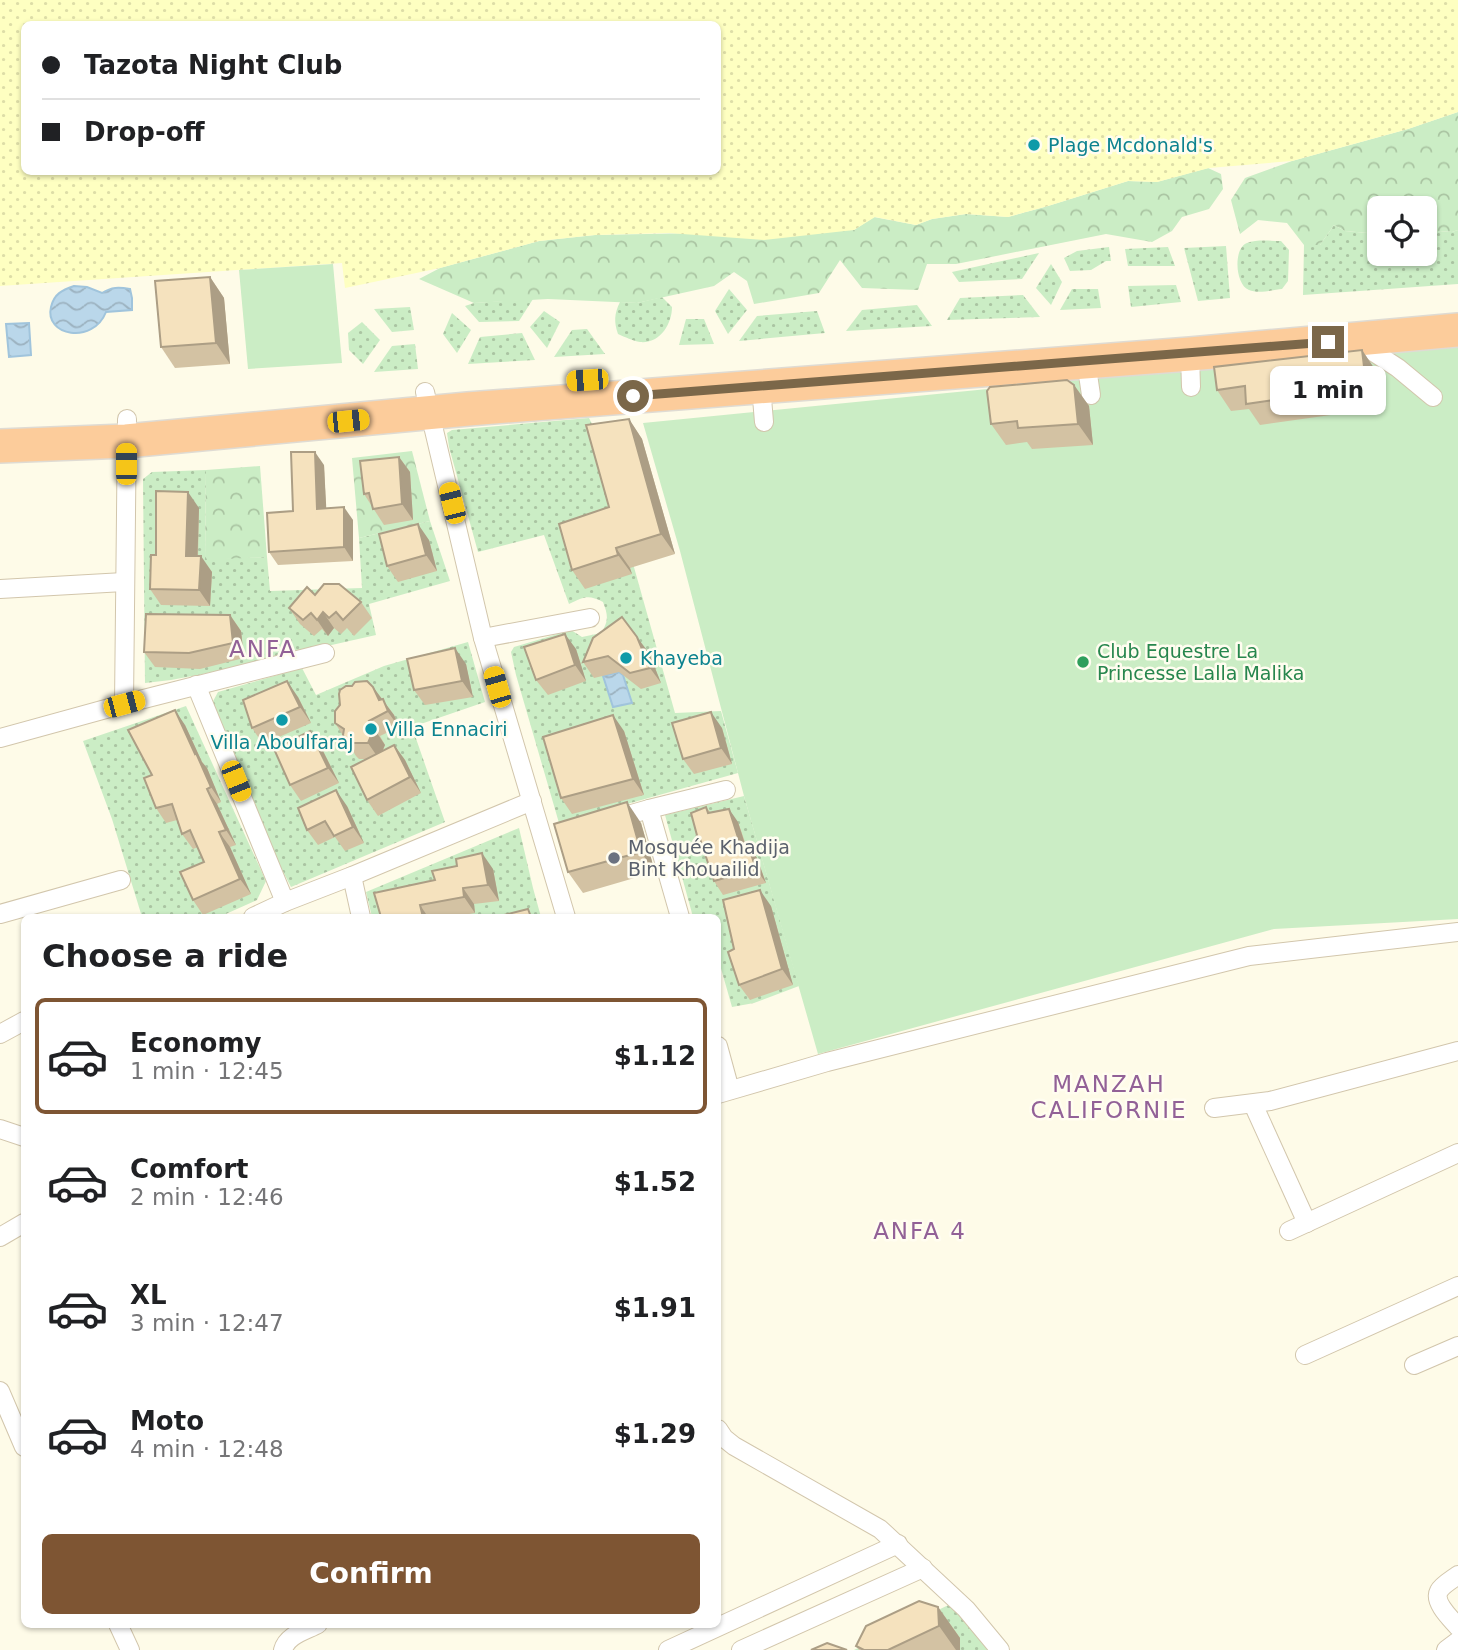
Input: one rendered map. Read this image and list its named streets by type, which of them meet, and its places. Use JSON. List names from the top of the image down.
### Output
{
  "districts": ["ANFA", "MANZAH CALIFORNIE", "ANFA 4"],
  "places": [
    "Plage Mcdonald's",
    "Khayeba",
    "Club Equestre La Princesse Lalla Malika",
    "Villa Aboulfaraj",
    "Villa Ennaciri",
    "Mosquée Khadija Bint Khouailid"
  ],
  "page": {
    "banner": ["Tazota Night Club", "Drop-off"],
    "bubble": "1 min",
    "heading": "Choose a ride",
    "list": [
      {
        "name": "Economy",
        "note": "1 min · 12:45",
        "value": "$1.12"
      },
      {
        "name": "Comfort",
        "note": "2 min · 12:46",
        "value": "$1.52"
      },
      {
        "name": "XL",
        "note": "3 min · 12:47",
        "value": "$1.91"
      },
      {
        "name": "Moto",
        "note": "4 min · 12:48",
        "value": "$1.29"
      }
    ],
    "buttons": "Confirm"
  }
}
